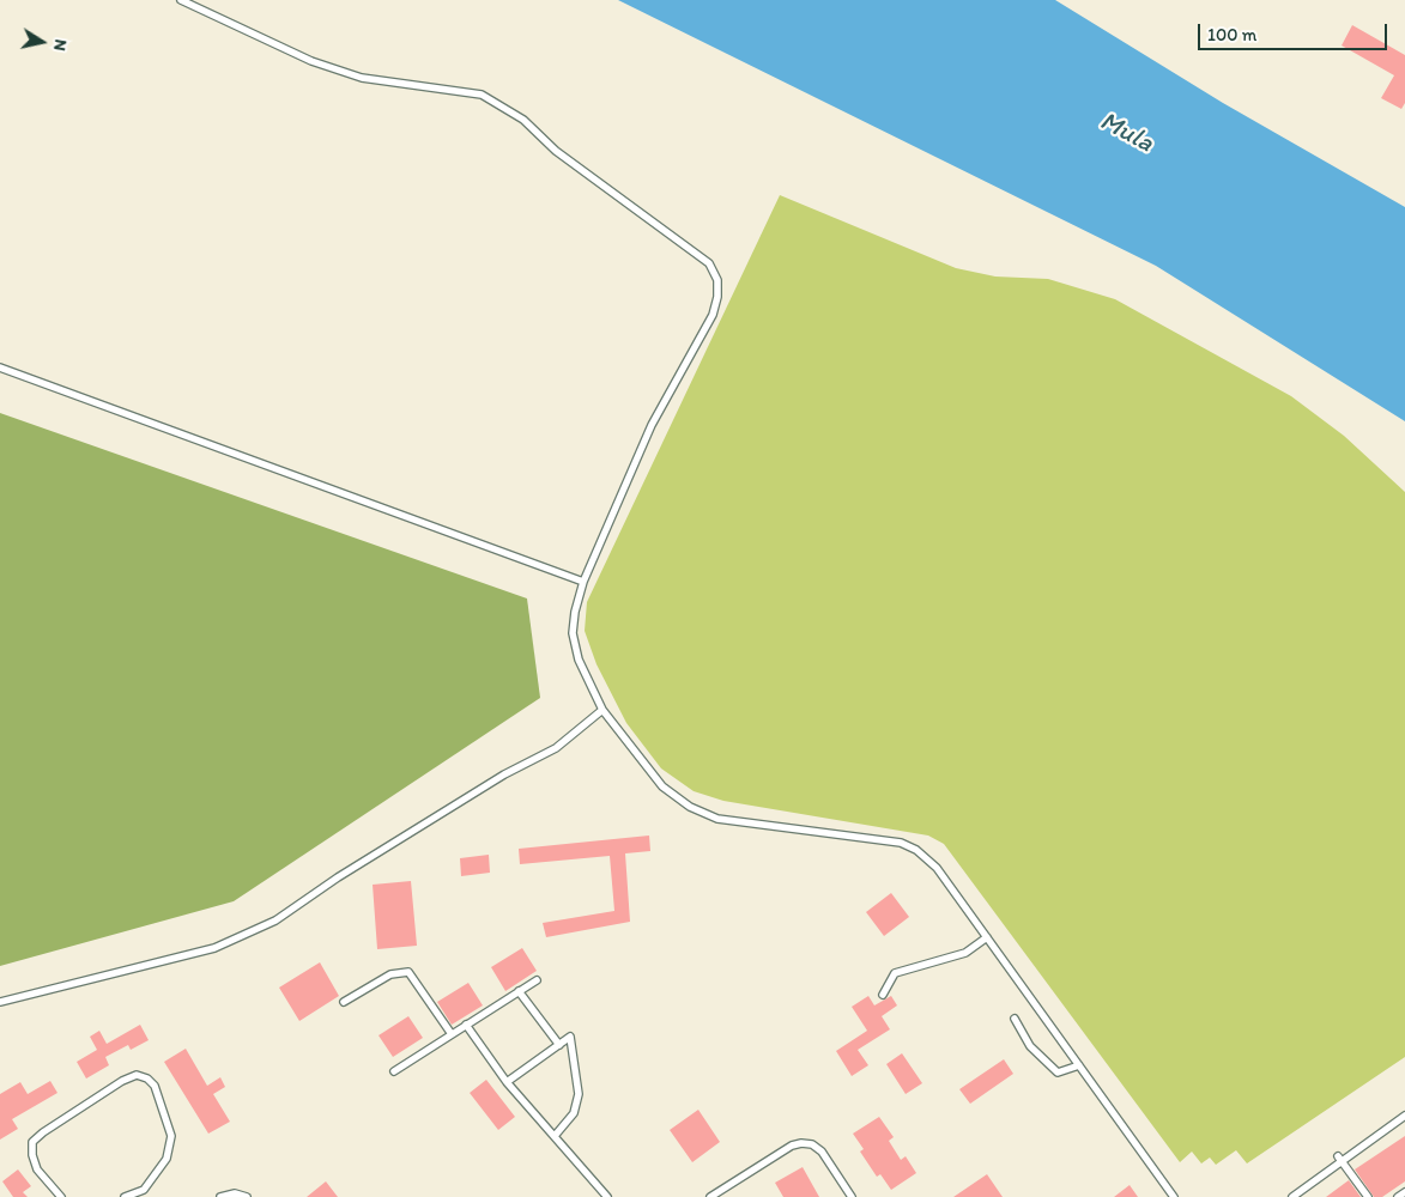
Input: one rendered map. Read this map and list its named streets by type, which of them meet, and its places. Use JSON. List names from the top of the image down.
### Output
{
  "water": ["Mula"],
  "scale_bar": "100 m",
  "north": "right"
}
